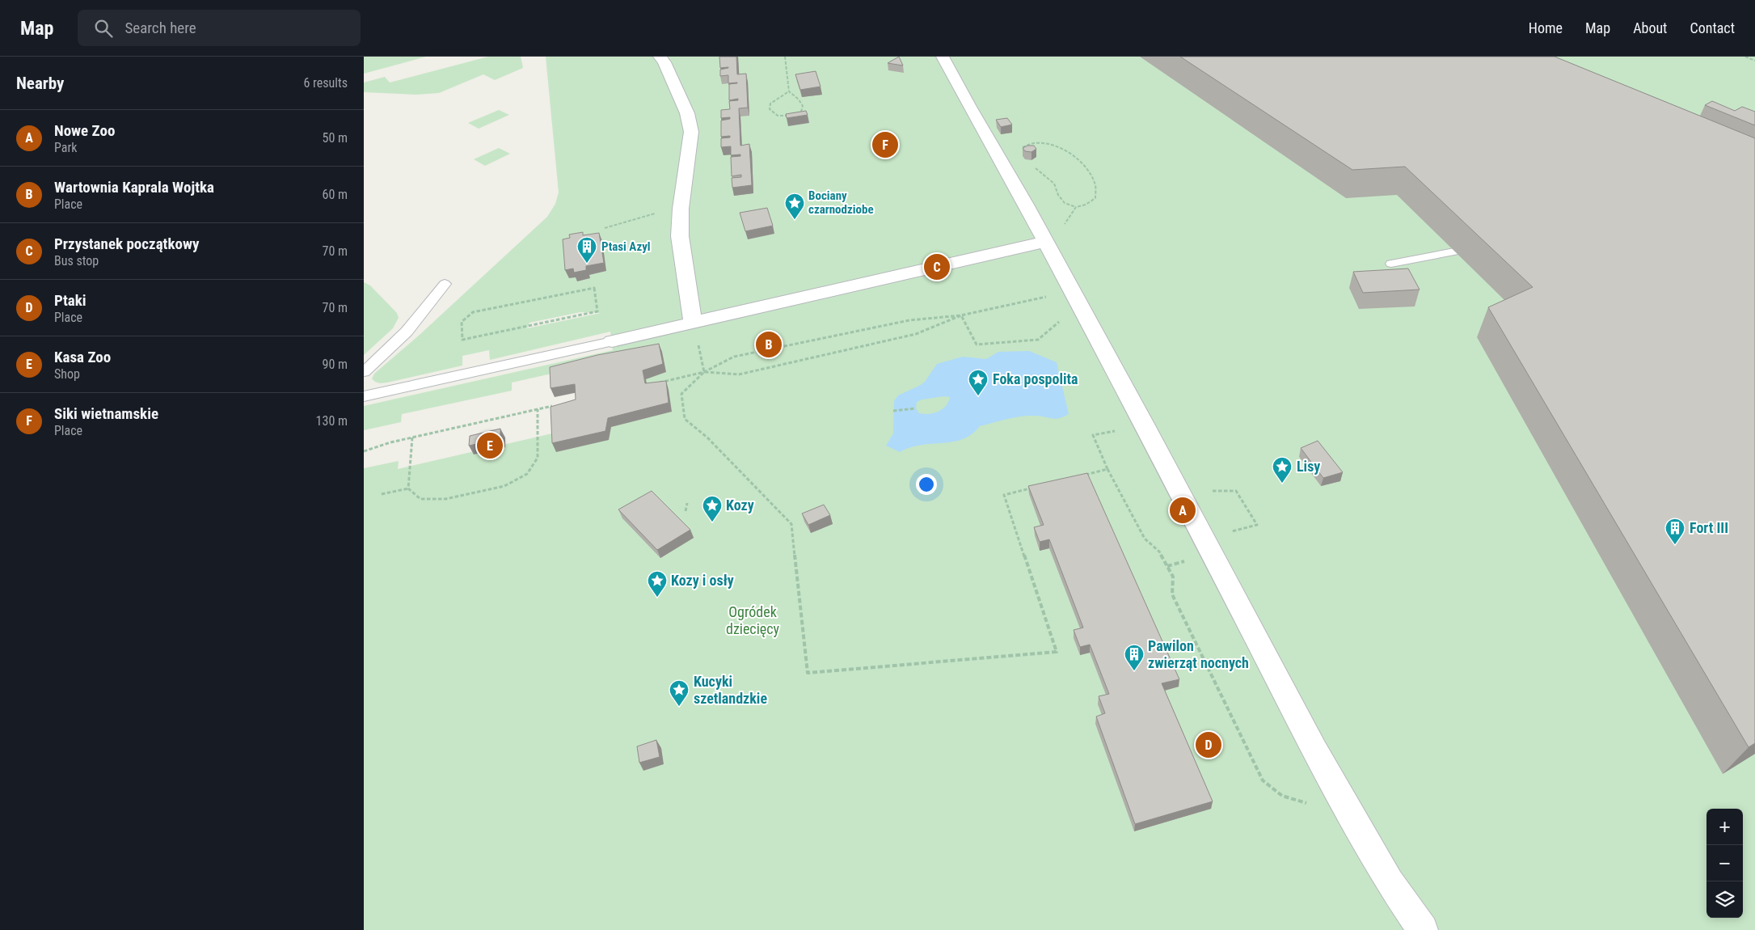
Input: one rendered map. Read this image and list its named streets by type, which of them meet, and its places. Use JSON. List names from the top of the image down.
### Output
{
  "parks": ["Ogródek dziecięcy"],
  "places": {
    "place": [
      "Bociany czarnodziobe",
      "Foka pospolita",
      "Lisy",
      "Kozy",
      "Kozy i osły",
      "Kucyki szetlandzkie"
    ],
    "building": ["Ptasi Azyl", "Fort III", "Pawilon zwierząt nocnych"]
  },
  "page": {
    "header": "Map",
    "search": "Search here",
    "nav": [
      "Home",
      "Map",
      "About",
      "Contact"
    ],
    "heading": ["Nearby", "6 results"],
    "list": [
      {
        "mark": "A",
        "name": "Nowe Zoo",
        "note": "Park",
        "value": "50 m"
      },
      {
        "mark": "B",
        "name": "Wartownia Kaprala Wojtka",
        "note": "Place",
        "value": "60 m"
      },
      {
        "mark": "C",
        "name": "Przystanek początkowy",
        "note": "Bus stop",
        "value": "70 m"
      },
      {
        "mark": "D",
        "name": "Ptaki",
        "note": "Place",
        "value": "70 m"
      },
      {
        "mark": "E",
        "name": "Kasa Zoo",
        "note": "Shop",
        "value": "90 m"
      },
      {
        "mark": "F",
        "name": "Siki wietnamskie",
        "note": "Place",
        "value": "130 m"
      }
    ],
    "pins": [
      "F",
      "C",
      "B",
      "E",
      "A",
      "D"
    ],
    "map_buttons": ["+", "−"]
  }
}
